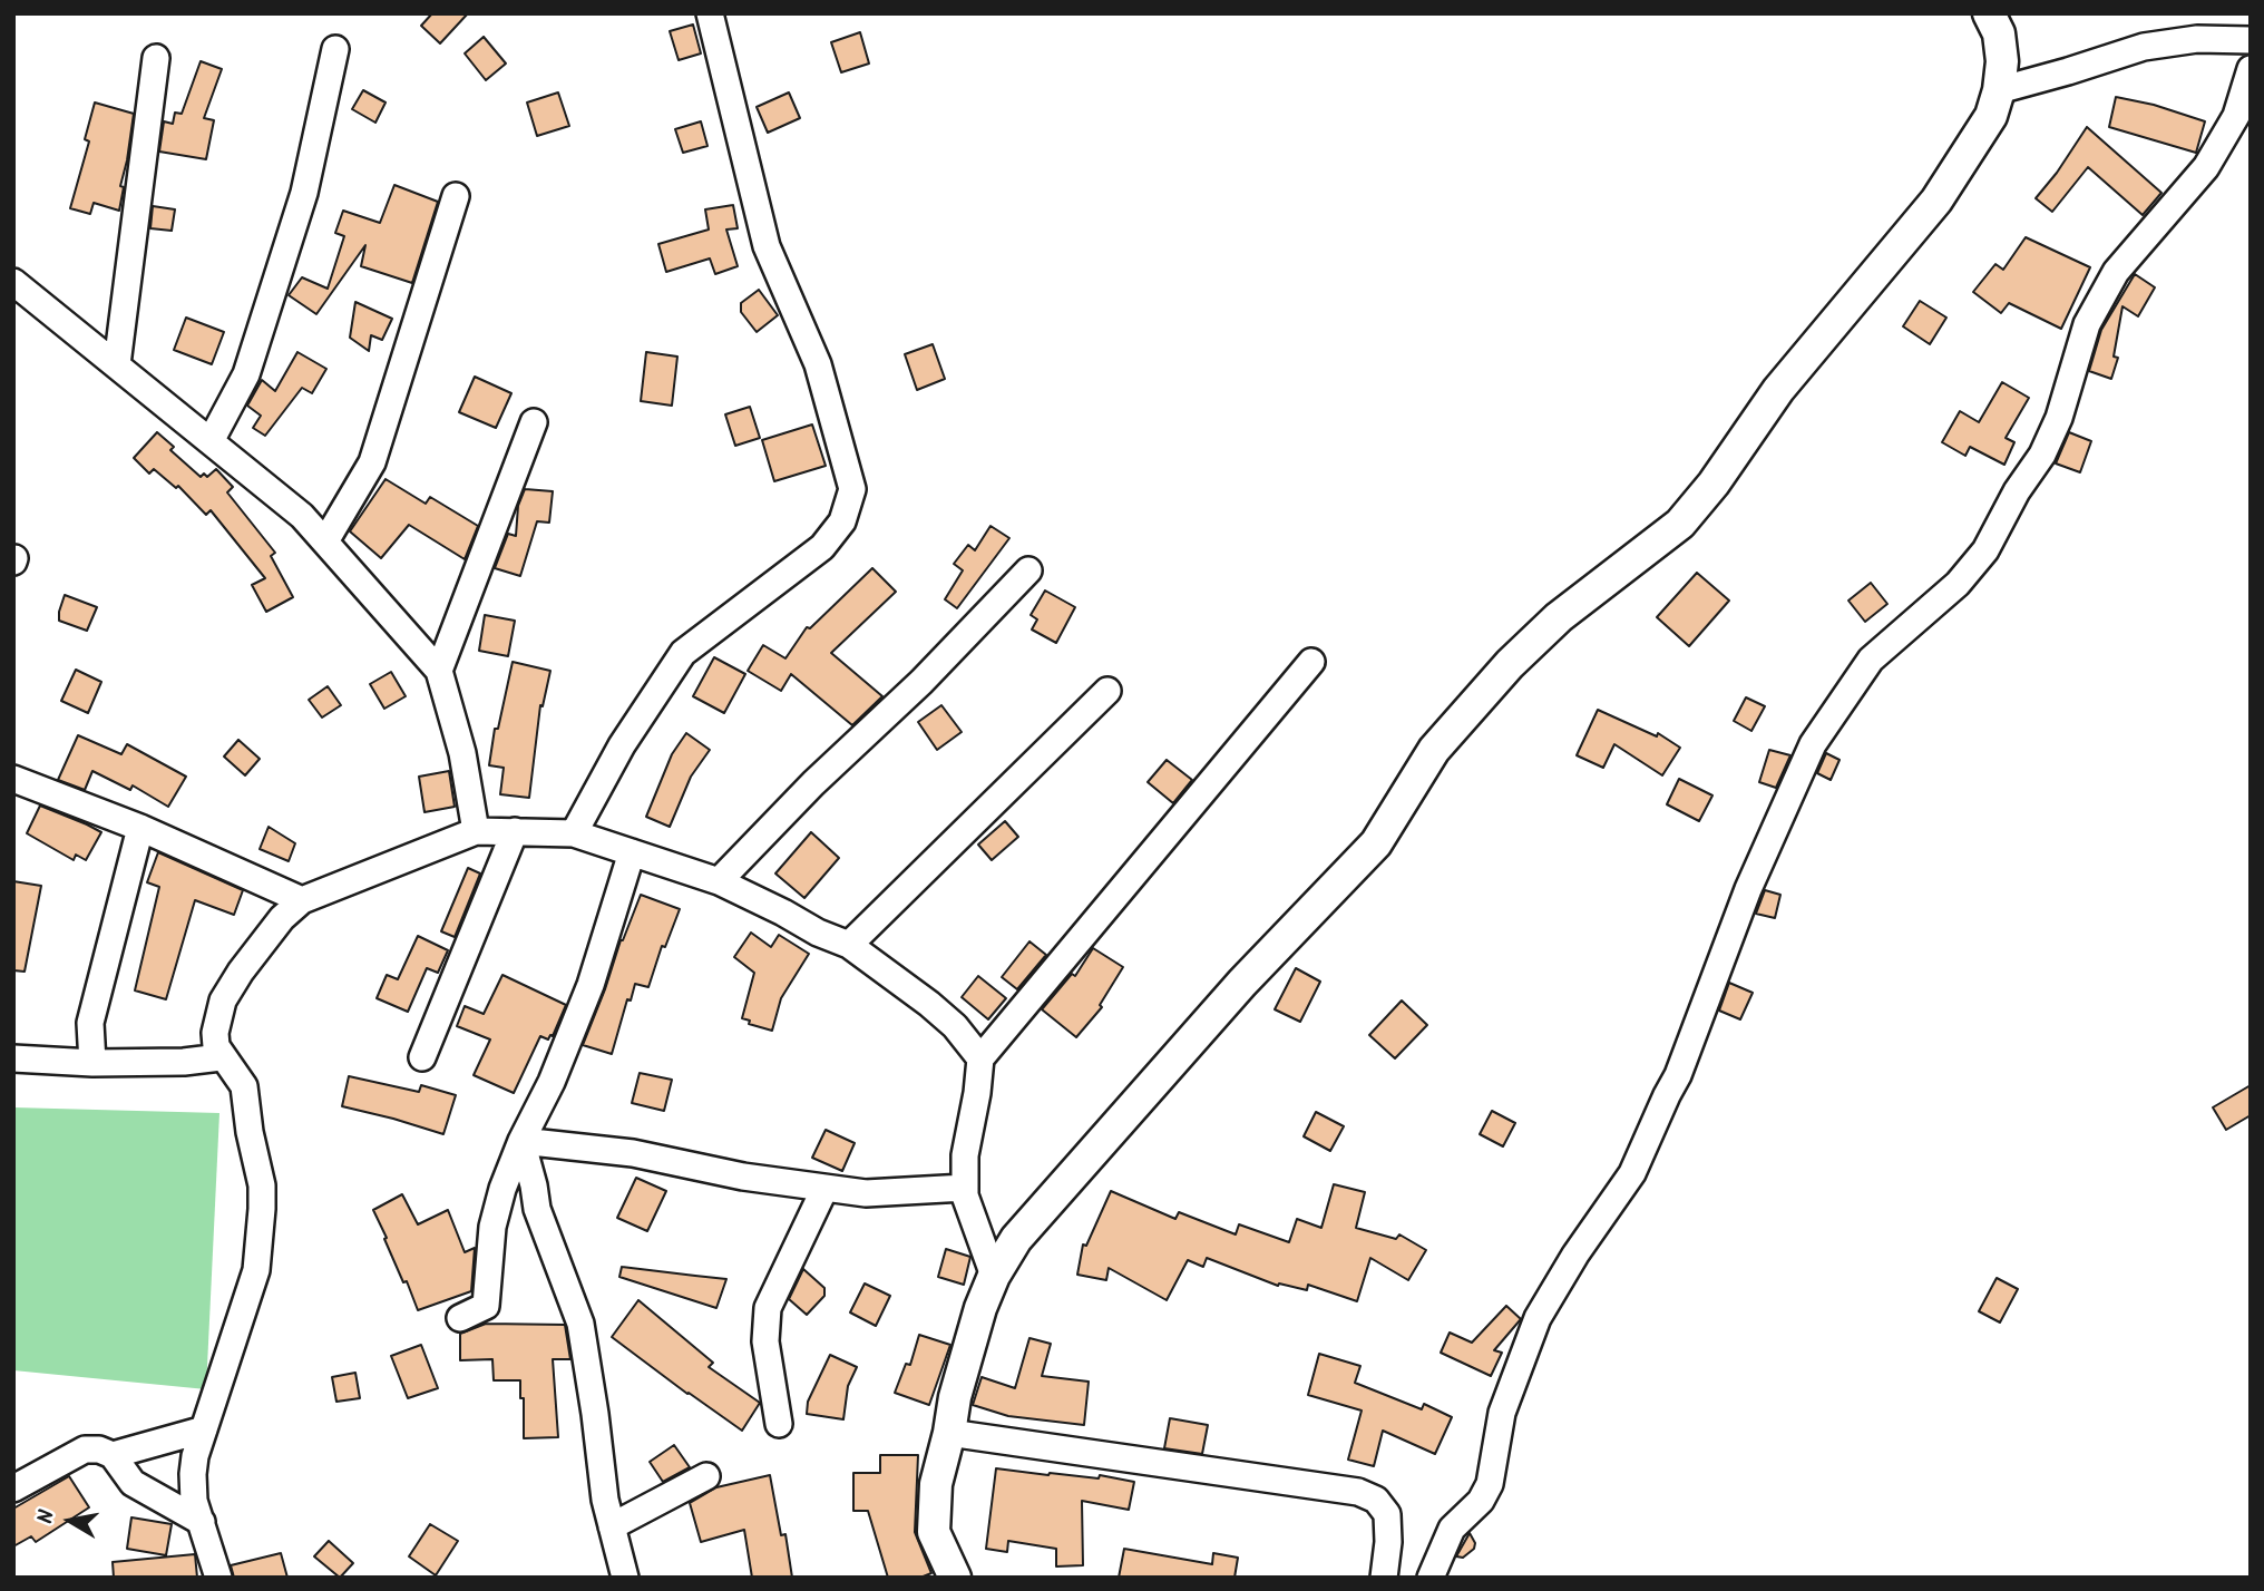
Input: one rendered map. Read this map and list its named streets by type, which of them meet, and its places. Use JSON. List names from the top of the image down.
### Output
{
  "north": "left"
}
